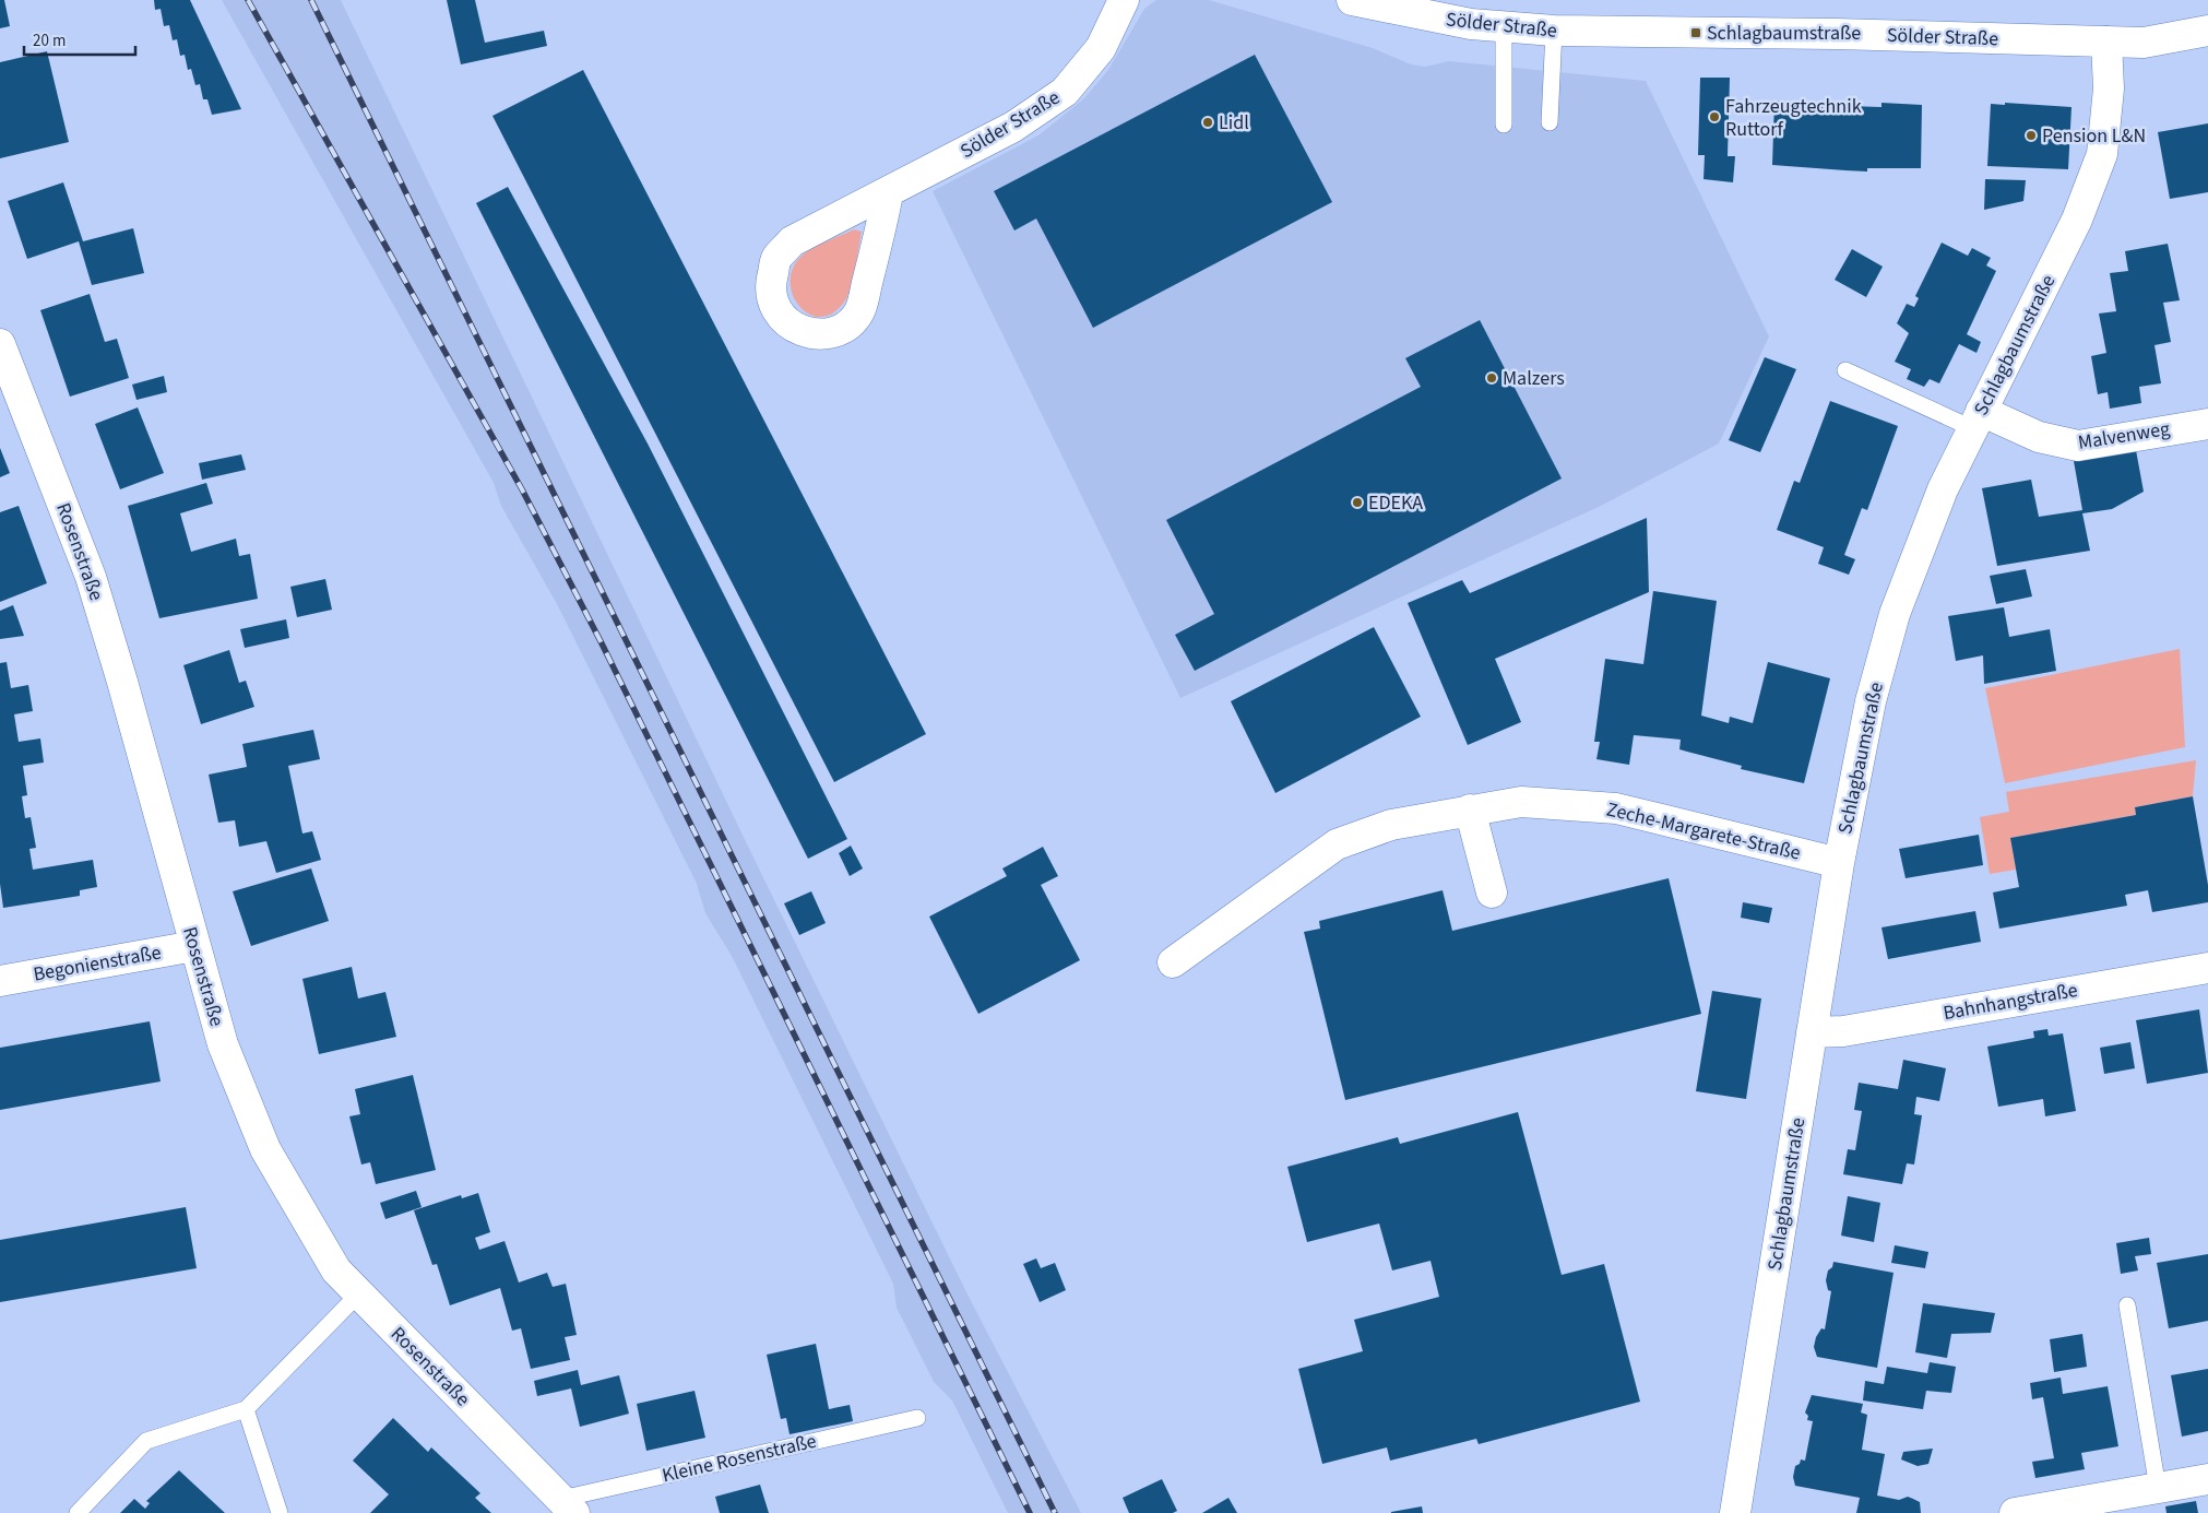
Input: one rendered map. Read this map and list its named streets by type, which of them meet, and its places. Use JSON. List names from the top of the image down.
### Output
{
  "streets": {
    "street": [
      "Sölder Straße",
      "Schlagbaumstraße",
      "Malvenweg",
      "Rosenstraße",
      "Zeche-Margarete-Straße",
      "Begonienstraße",
      "Bahnhangstraße"
    ],
    "lane": ["Kleine Rosenstraße"]
  },
  "crossings": [
    ["Sölder Straße", "Schlagbaumstraße"],
    ["Schlagbaumstraße", "Malvenweg"],
    ["Schlagbaumstraße", "Zeche-Margarete-Straße"],
    ["Schlagbaumstraße", "Bahnhangstraße"],
    ["Rosenstraße", "Begonienstraße"],
    ["Rosenstraße", "Kleine Rosenstraße"]
  ],
  "places": {
    "transit": ["Schlagbaumstraße"],
    "other": [
      "Fahrzeugtechnik Ruttorf",
      "Lidl",
      "Pension L&N",
      "Malzers",
      "EDEKA"
    ]
  },
  "scale_bar": "20 m"
}
